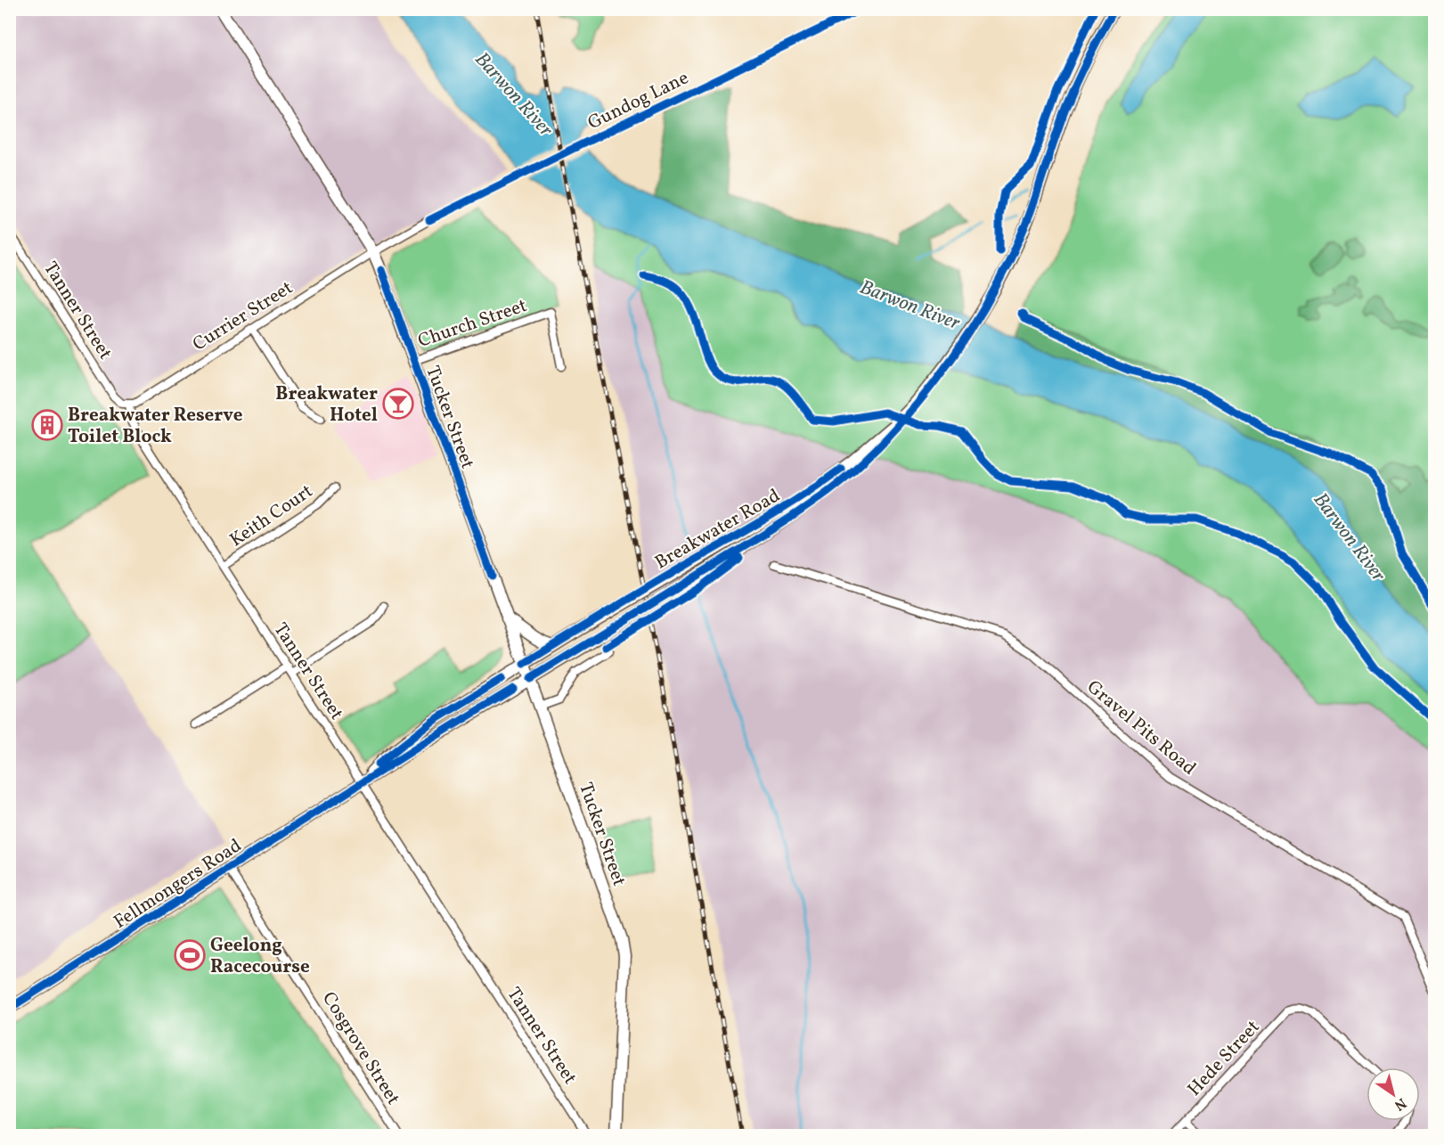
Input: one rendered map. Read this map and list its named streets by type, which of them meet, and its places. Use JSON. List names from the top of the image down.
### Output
{
  "streets": {
    "main road": ["Tucker Street", "Breakwater Road", "Fellmongers Road"],
    "street": [
      "Gundog Lane",
      "Tanner Street",
      "Currier Street",
      "Church Street",
      "Keith Court",
      "Gravel Pits Road",
      "Cosgrove Street",
      "Hede Street"
    ]
  },
  "crossings": [
    ["Gundog Lane", "Currier Street"],
    ["Gundog Lane", "Tucker Street"],
    ["Tanner Street", "Currier Street"],
    ["Tanner Street", "Keith Court"],
    ["Tanner Street", "Fellmongers Road"],
    ["Currier Street", "Tucker Street"],
    ["Church Street", "Tucker Street"],
    ["Tucker Street", "Breakwater Road"],
    ["Tucker Street", "Fellmongers Road"],
    ["Breakwater Road", "Fellmongers Road"],
    ["Fellmongers Road", "Cosgrove Street"]
  ],
  "water": ["Barwon River"],
  "places": {
    "bar": ["Breakwater Hotel"],
    "building": ["Breakwater Reserve Toilet Block"],
    "sports": ["Geelong Racecourse"]
  },
  "north": "bottom right"
}
